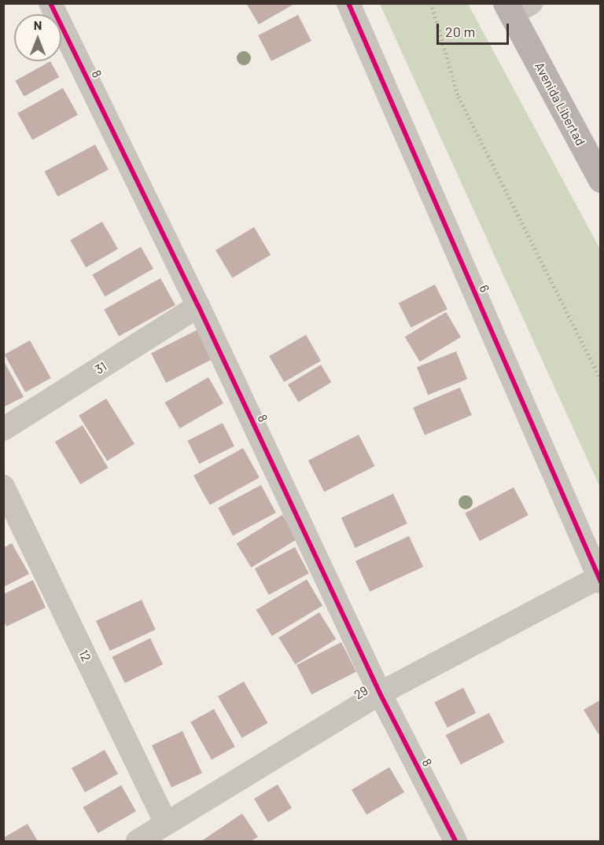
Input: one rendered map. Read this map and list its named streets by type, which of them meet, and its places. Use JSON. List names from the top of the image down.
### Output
{
  "streets": {
    "main road": ["Avenida Libertad"],
    "street": [
      "8",
      "6",
      "31",
      "12",
      "29"
    ]
  },
  "crossings": [
    ["8", "31"],
    ["8", "29"],
    ["6", "29"],
    ["12", "29"]
  ],
  "scale_bar": "20 m",
  "north": "top"
}
